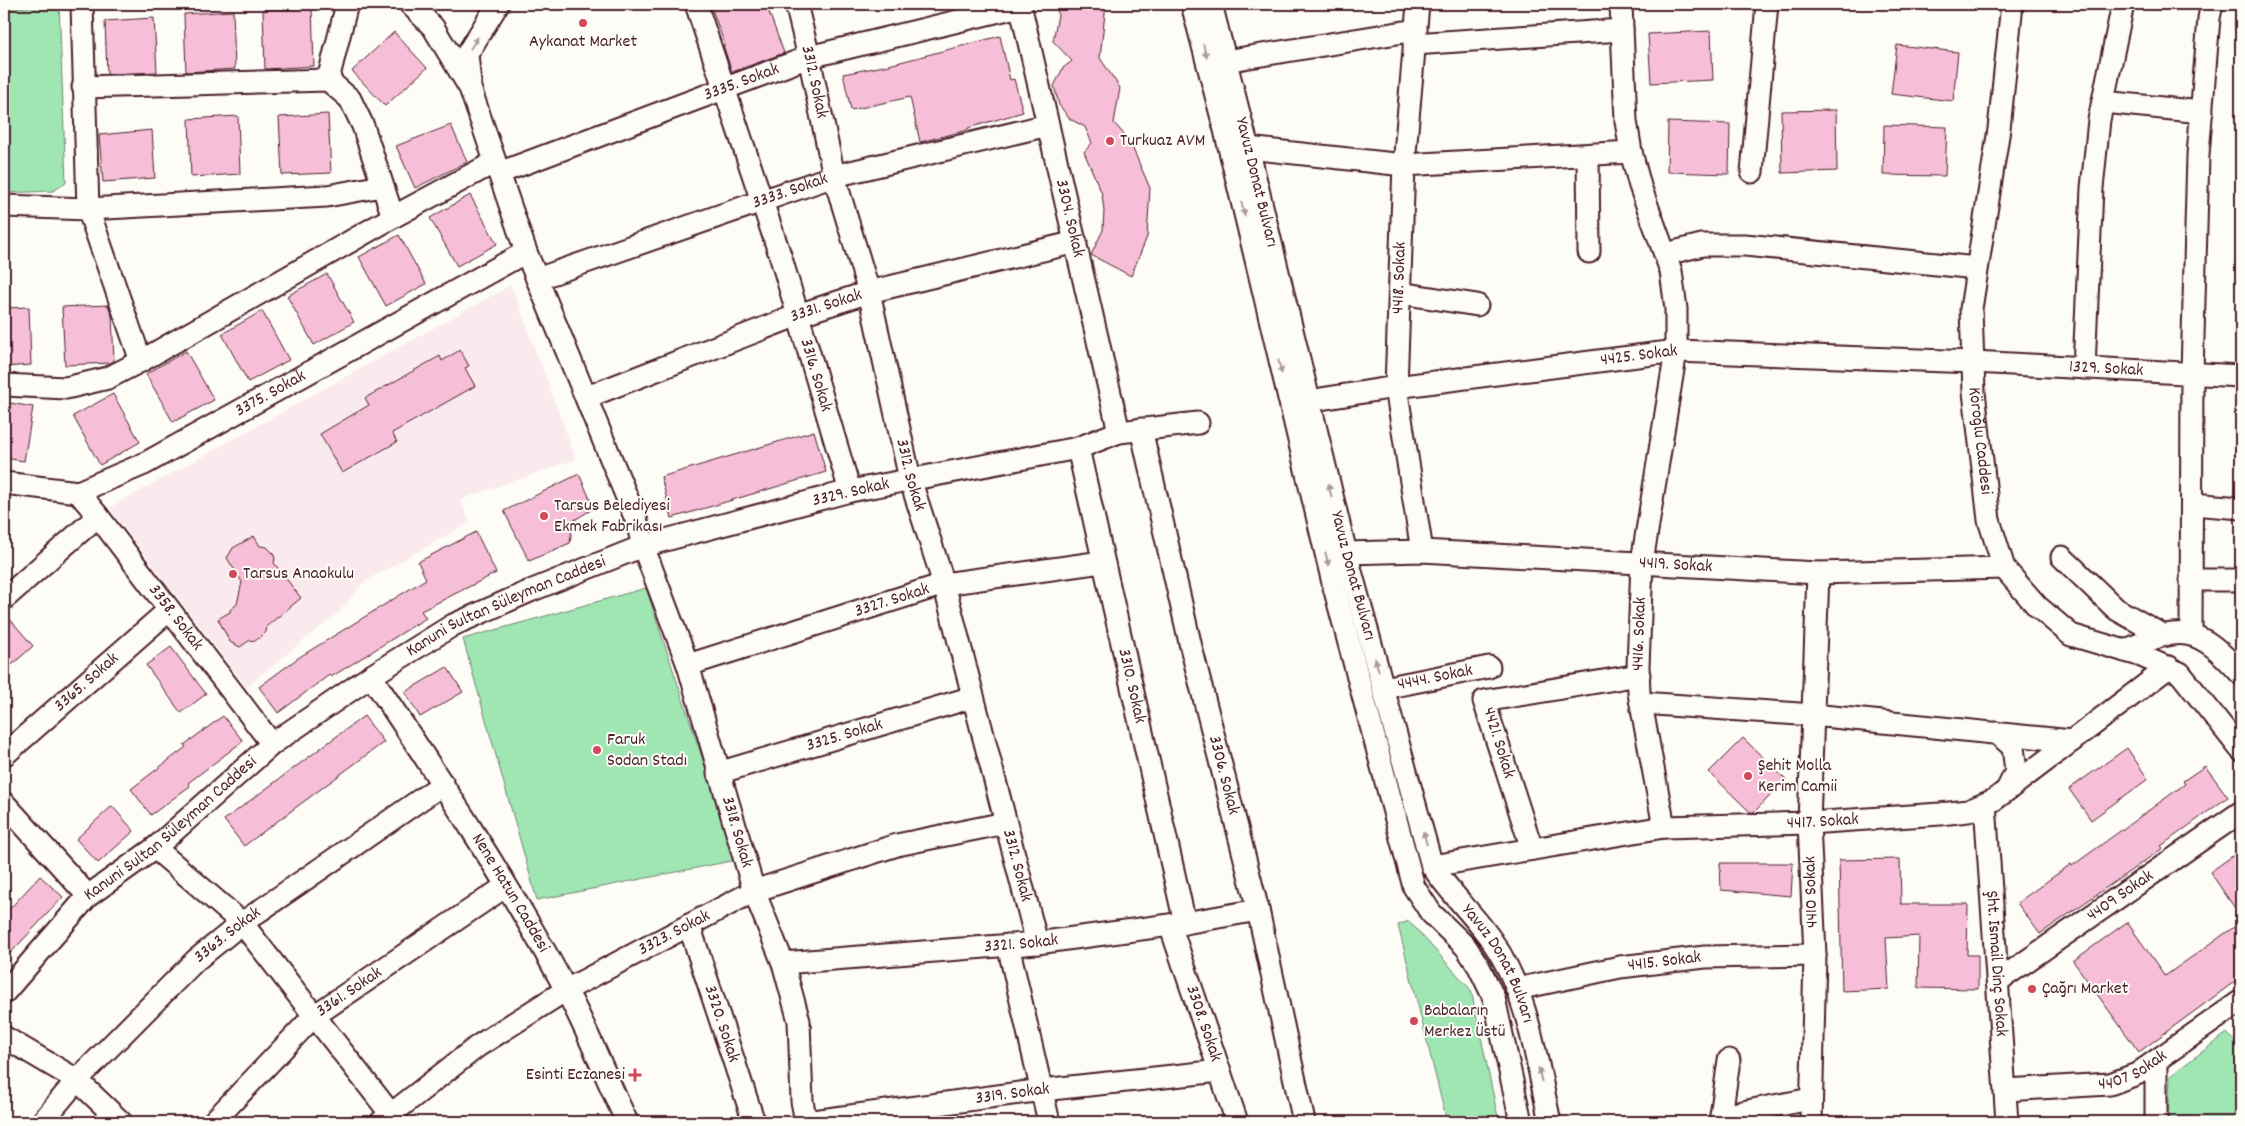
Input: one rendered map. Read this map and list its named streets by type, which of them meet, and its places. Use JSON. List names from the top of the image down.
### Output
{
  "streets": {
    "street": [
      "3312. Sokak",
      "3335. Sokak",
      "Yavuz Donat Bulvarı",
      "3333. Sokak",
      "3304. Sokak",
      "4418. Sokak",
      "3331. Sokak",
      "4425. Sokak",
      "1329. Sokak",
      "3316. Sokak",
      "3375. Sokak",
      "Köroğlu Caddesi",
      "3329. Sokak",
      "4419. Sokak",
      "3327. Sokak",
      "Kanuni Sultan Süleyman Caddesi",
      "3358. Sokak",
      "4416. Sokak",
      "4444. Sokak",
      "3365. Sokak",
      "3310. Sokak",
      "3325. Sokak",
      "4421. Sokak",
      "3306. Sokak",
      "4417. Sokak",
      "3318. Sokak",
      "4410 Sokak",
      "Nene Hatun Caddesi",
      "4409 Sokak",
      "3323. Sokak",
      "3363. Sokak",
      "3321. Sokak",
      "4415. Sokak",
      "Şht. İsmail Dinç Sokak",
      "3361. Sokak",
      "3308. Sokak",
      "3320. Sokak",
      "4407 Sokak",
      "3319. Sokak"
    ]
  },
  "crossings": [
    ["3312. Sokak", "3335. Sokak"],
    ["3312. Sokak", "3333. Sokak"],
    ["3312. Sokak", "3331. Sokak"],
    ["3312. Sokak", "3329. Sokak"],
    ["3312. Sokak", "3327. Sokak"],
    ["3312. Sokak", "3325. Sokak"],
    ["3312. Sokak", "3323. Sokak"],
    ["3312. Sokak", "3321. Sokak"],
    ["3335. Sokak", "3304. Sokak"],
    ["3335. Sokak", "3316. Sokak"],
    ["Yavuz Donat Bulvarı", "4425. Sokak"],
    ["Yavuz Donat Bulvarı", "4419. Sokak"],
    ["Yavuz Donat Bulvarı", "4444. Sokak"],
    ["Yavuz Donat Bulvarı", "4417. Sokak"],
    ["Yavuz Donat Bulvarı", "4415. Sokak"],
    ["3333. Sokak", "3304. Sokak"],
    ["3333. Sokak", "3316. Sokak"],
    ["3304. Sokak", "3331. Sokak"],
    ["3304. Sokak", "3329. Sokak"],
    ["4418. Sokak", "4425. Sokak"],
    ["4418. Sokak", "4419. Sokak"],
    ["3331. Sokak", "3316. Sokak"],
    ["4425. Sokak", "1329. Sokak"],
    ["4425. Sokak", "Köroğlu Caddesi"],
    ["4425. Sokak", "4416. Sokak"],
    ["1329. Sokak", "Köroğlu Caddesi"],
    ["3316. Sokak", "3329. Sokak"],
    ["3375. Sokak", "3358. Sokak"],
    ["Köroğlu Caddesi", "4419. Sokak"],
    ["Köroğlu Caddesi", "4417. Sokak"],
    ["3329. Sokak", "Kanuni Sultan Süleyman Caddesi"],
    ["3329. Sokak", "3310. Sokak"],
    ["3329. Sokak", "3306. Sokak"],
    ["3329. Sokak", "3318. Sokak"],
    ["4419. Sokak", "4416. Sokak"],
    ["4419. Sokak", "4410 Sokak"],
    ["3327. Sokak", "3310. Sokak"],
    ["3327. Sokak", "3318. Sokak"],
    ["Kanuni Sultan Süleyman Caddesi", "3358. Sokak"],
    ["Kanuni Sultan Süleyman Caddesi", "3318. Sokak"],
    ["Kanuni Sultan Süleyman Caddesi", "Nene Hatun Caddesi"],
    ["3358. Sokak", "3365. Sokak"],
    ["4416. Sokak", "4421. Sokak"],
    ["4416. Sokak", "4417. Sokak"],
    ["3310. Sokak", "3321. Sokak"],
    ["3310. Sokak", "3308. Sokak"],
    ["3325. Sokak", "3318. Sokak"],
    ["4421. Sokak", "4417. Sokak"],
    ["3306. Sokak", "3321. Sokak"],
    ["4417. Sokak", "4410 Sokak"],
    ["4417. Sokak", "Şht. İsmail Dinç Sokak"],
    ["3318. Sokak", "3323. Sokak"],
    ["3318. Sokak", "3321. Sokak"],
    ["3318. Sokak", "3319. Sokak"],
    ["4410 Sokak", "4415. Sokak"],
    ["Nene Hatun Caddesi", "3323. Sokak"],
    ["Nene Hatun Caddesi", "3363. Sokak"],
    ["Nene Hatun Caddesi", "3361. Sokak"],
    ["4409 Sokak", "Şht. İsmail Dinç Sokak"],
    ["3323. Sokak", "3320. Sokak"],
    ["3321. Sokak", "3308. Sokak"],
    ["Şht. İsmail Dinç Sokak", "4407 Sokak"],
    ["3308. Sokak", "3319. Sokak"]
  ],
  "places": {
    "other": [
      "Aykanat Market",
      "Turkuaz AVM",
      "Tarsus Belediyesi Ekmek Fabrikası",
      "Tarsus Anaokulu",
      "Faruk Sodan Stadı",
      "Şehit Molla Kerim Camii",
      "Çağrı Market",
      "Babaların Merkez Üstü"
    ],
    "health": ["Esinti Eczanesi"]
  }
}
